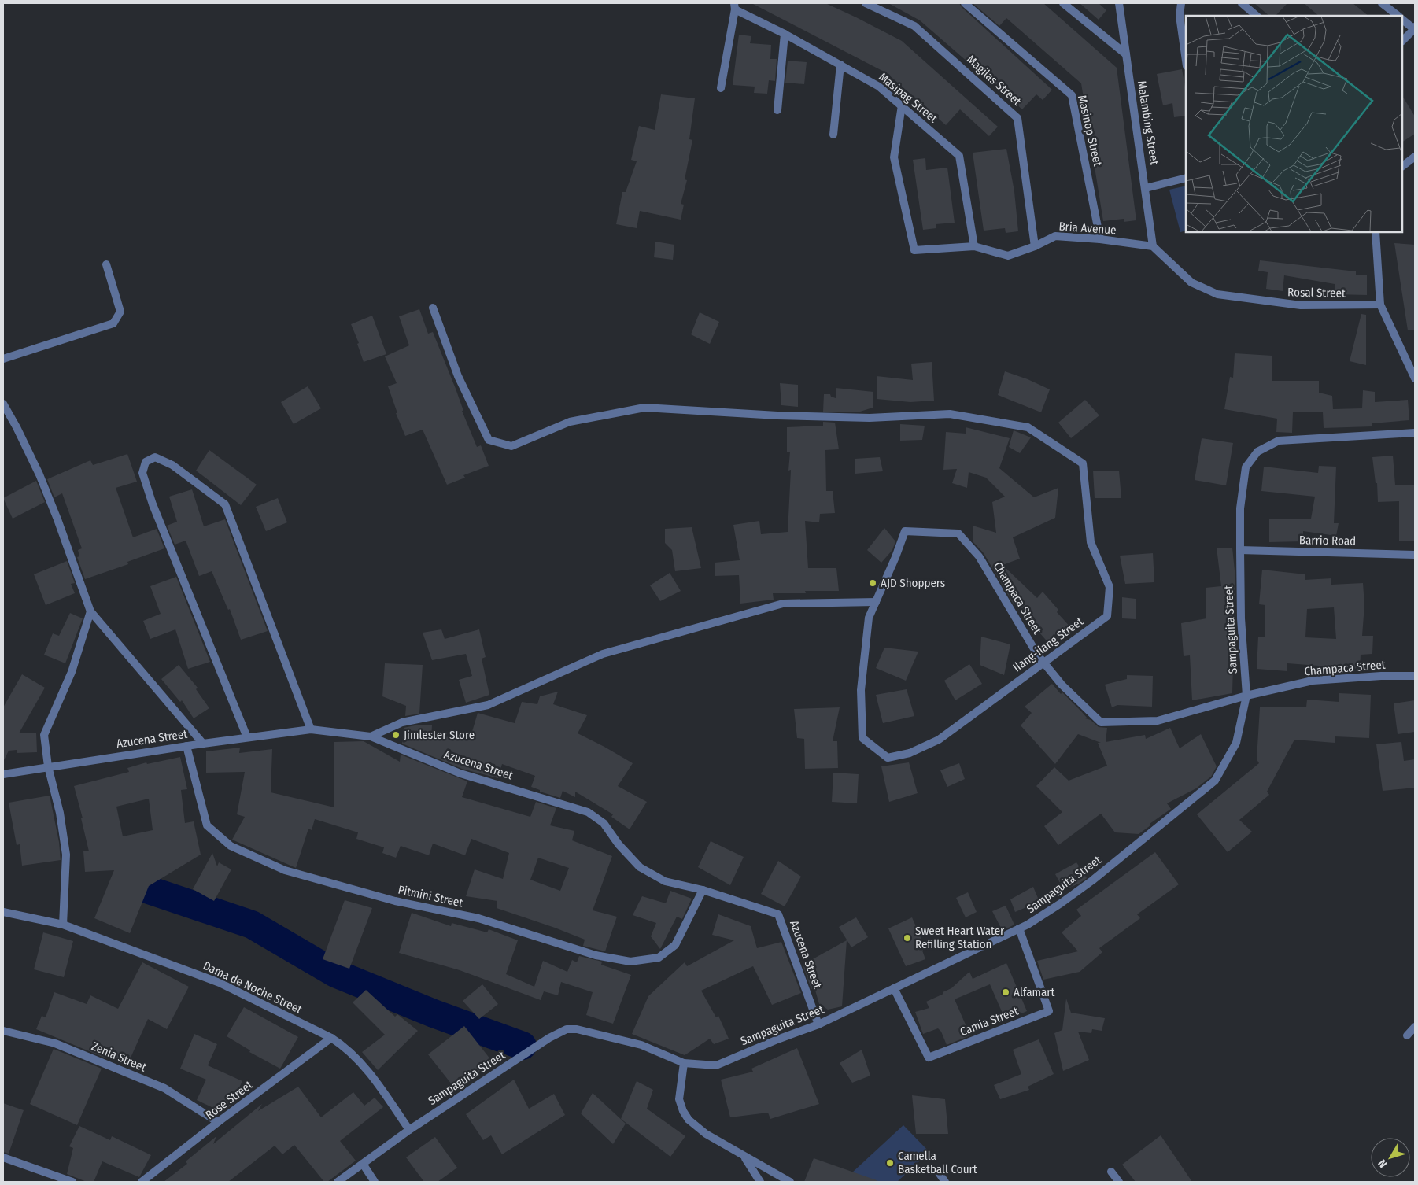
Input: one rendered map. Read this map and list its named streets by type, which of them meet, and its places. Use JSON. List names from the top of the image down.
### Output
{
  "streets": {
    "street": [
      "Magilas Street",
      "Masipag Street",
      "Malambing Street",
      "Masinop Street",
      "Bria Avenue",
      "Rosal Street",
      "Barrio Road",
      "Champaca Street",
      "Sampaguita Street",
      "Ilang-ilang Street",
      "Azucena Street",
      "Pitmini Street",
      "Dama de Noche Street",
      "Camia Street",
      "Zenia Street",
      "Rose Street"
    ]
  },
  "crossings": [
    ["Magilas Street", "Bria Avenue"],
    ["Masipag Street", "Bria Avenue"],
    ["Malambing Street", "Bria Avenue"],
    ["Malambing Street", "Rosal Street"],
    ["Masinop Street", "Bria Avenue"],
    ["Bria Avenue", "Rosal Street"],
    ["Barrio Road", "Sampaguita Street"],
    ["Champaca Street", "Sampaguita Street"],
    ["Champaca Street", "Ilang-ilang Street"],
    ["Sampaguita Street", "Azucena Street"],
    ["Sampaguita Street", "Dama de Noche Street"],
    ["Sampaguita Street", "Camia Street"],
    ["Azucena Street", "Pitmini Street"],
    ["Dama de Noche Street", "Rose Street"],
    ["Zenia Street", "Rose Street"]
  ],
  "places": [
    "AJD Shoppers",
    "Jimlester Store",
    "Sweet Heart Water Refilling Station",
    "Alfamart",
    "Camella Basketball Court"
  ],
  "north": "bottom left"
}
